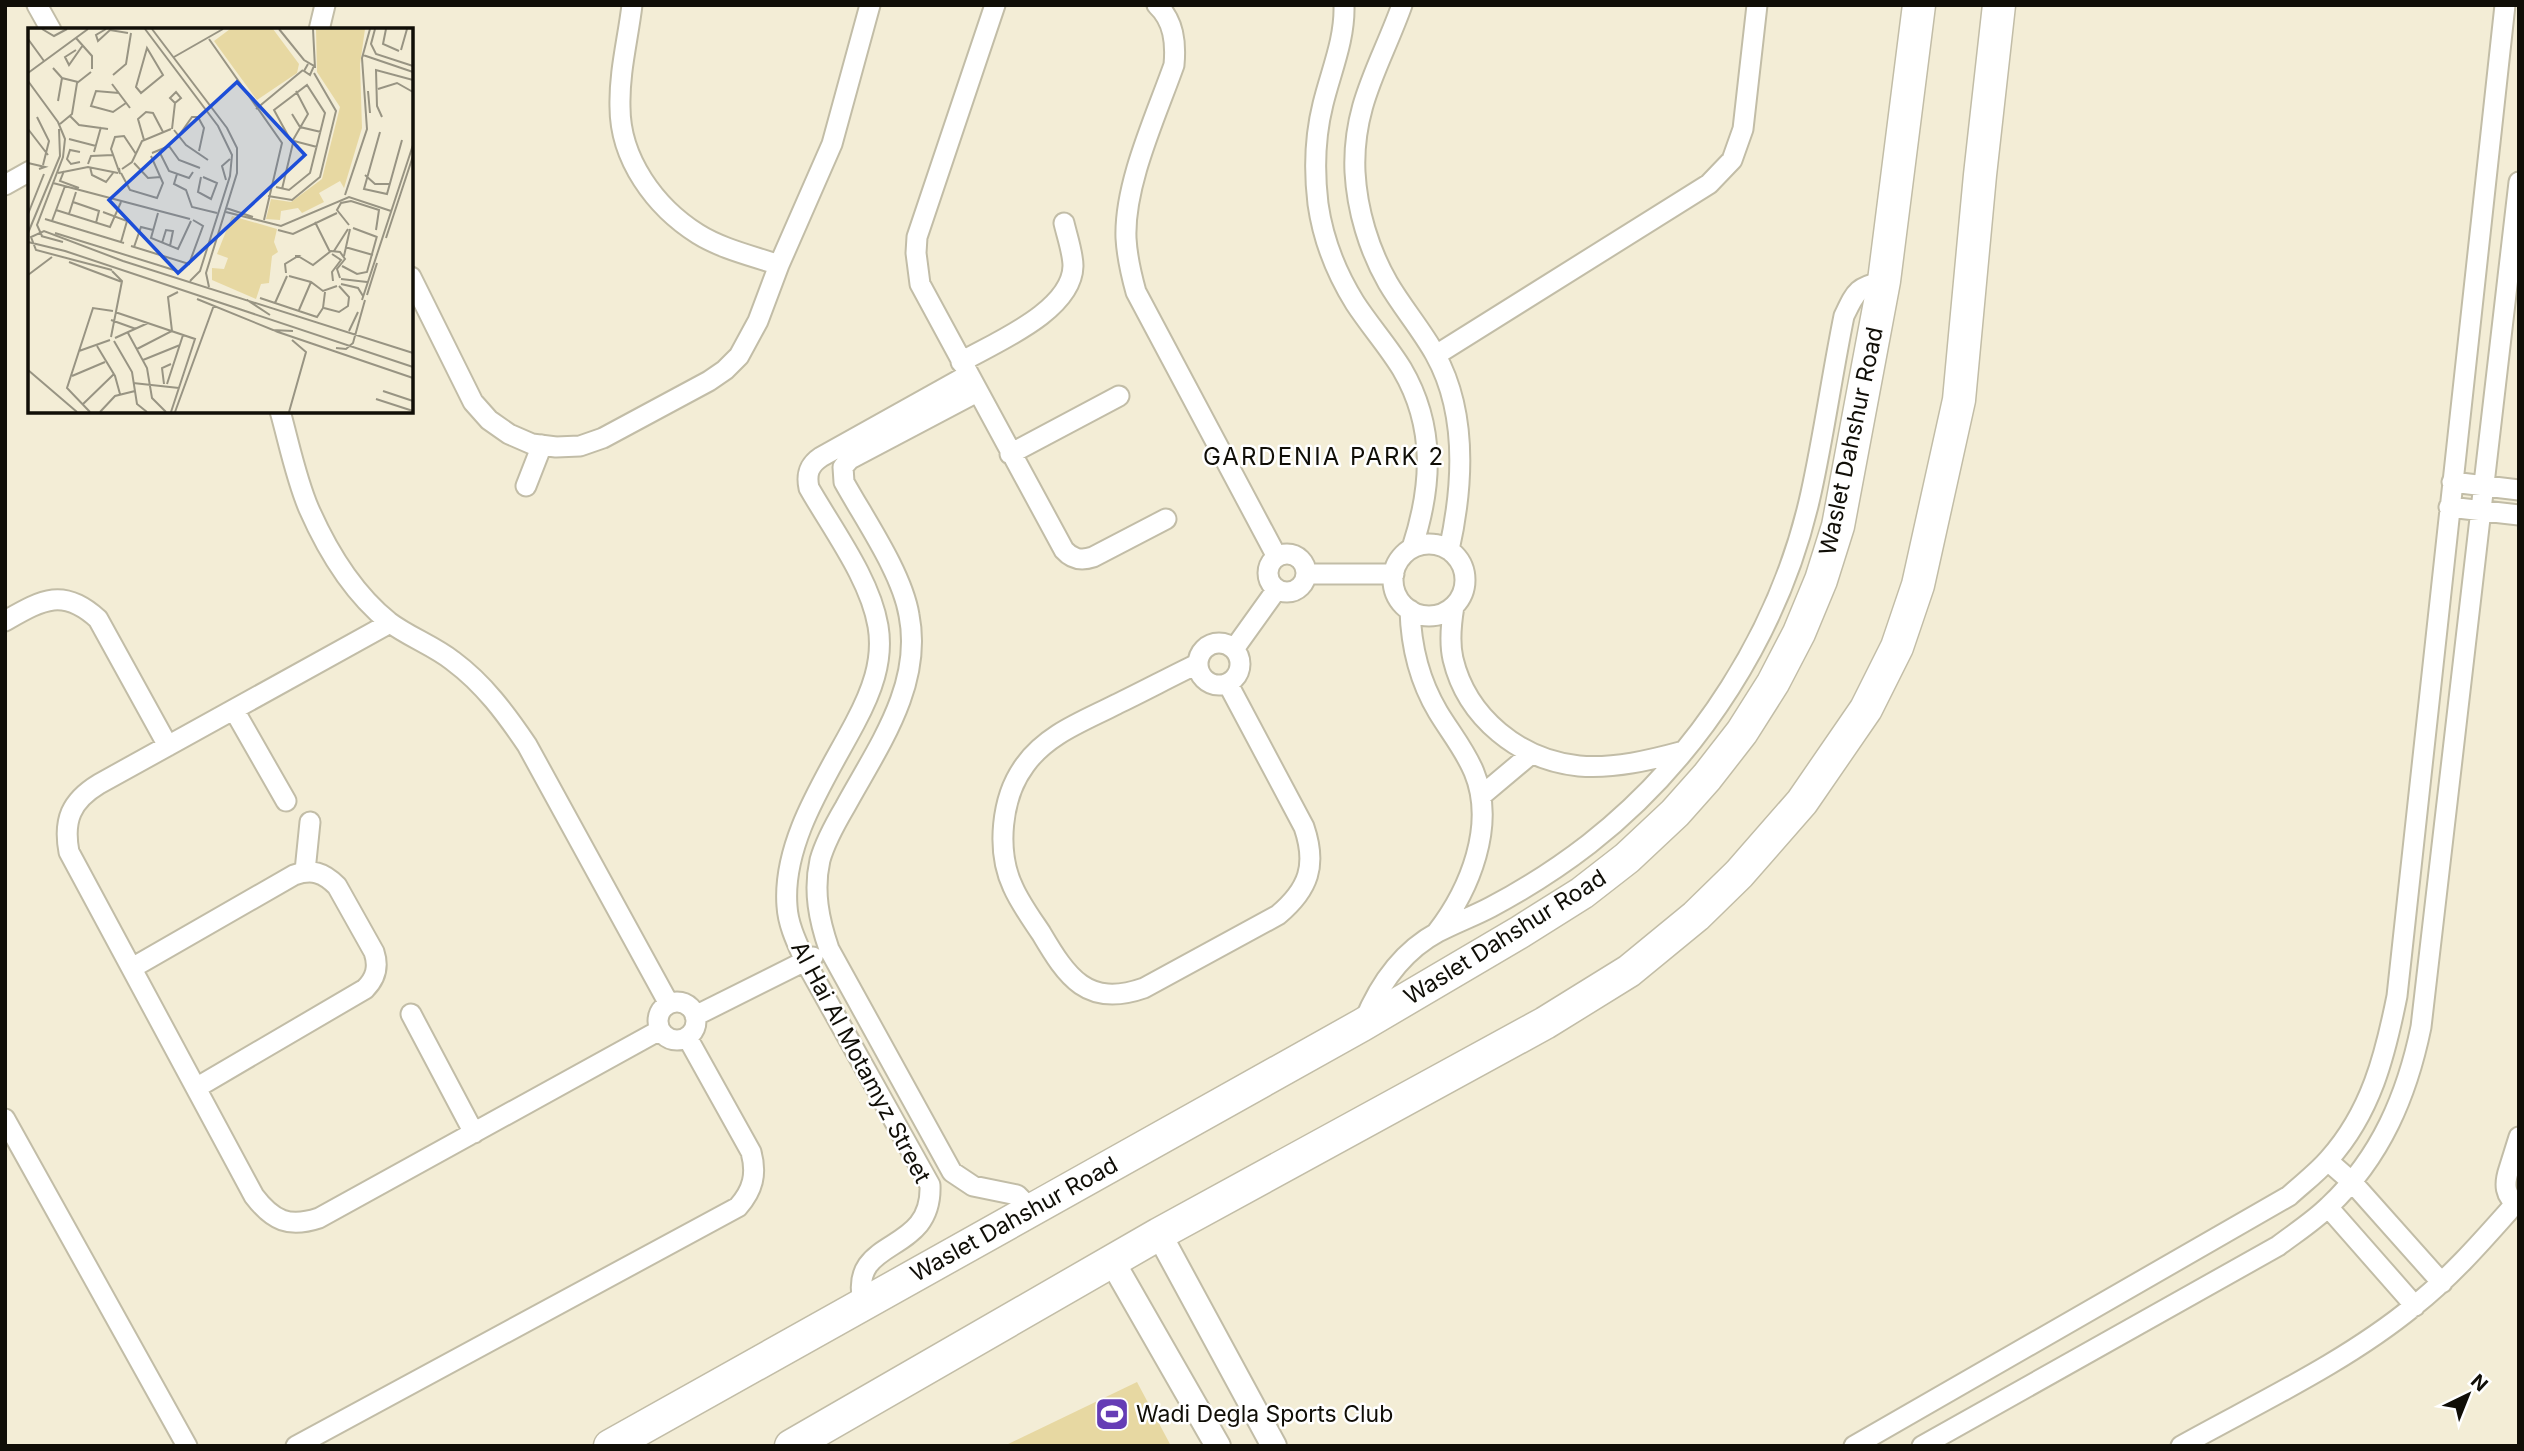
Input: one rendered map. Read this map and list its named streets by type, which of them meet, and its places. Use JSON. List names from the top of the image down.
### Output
{
  "streets": {
    "main road": ["Waslet Dahshur Road"],
    "street": ["Al Hai Al Motamyz Street"]
  },
  "crossings": [
    ["Waslet Dahshur Road", "Al Hai Al Motamyz Street"]
  ],
  "districts": ["GARDENIA PARK 2"],
  "places": {
    "sports": ["Wadi Degla Sports Club"]
  },
  "north": "top right"
}
